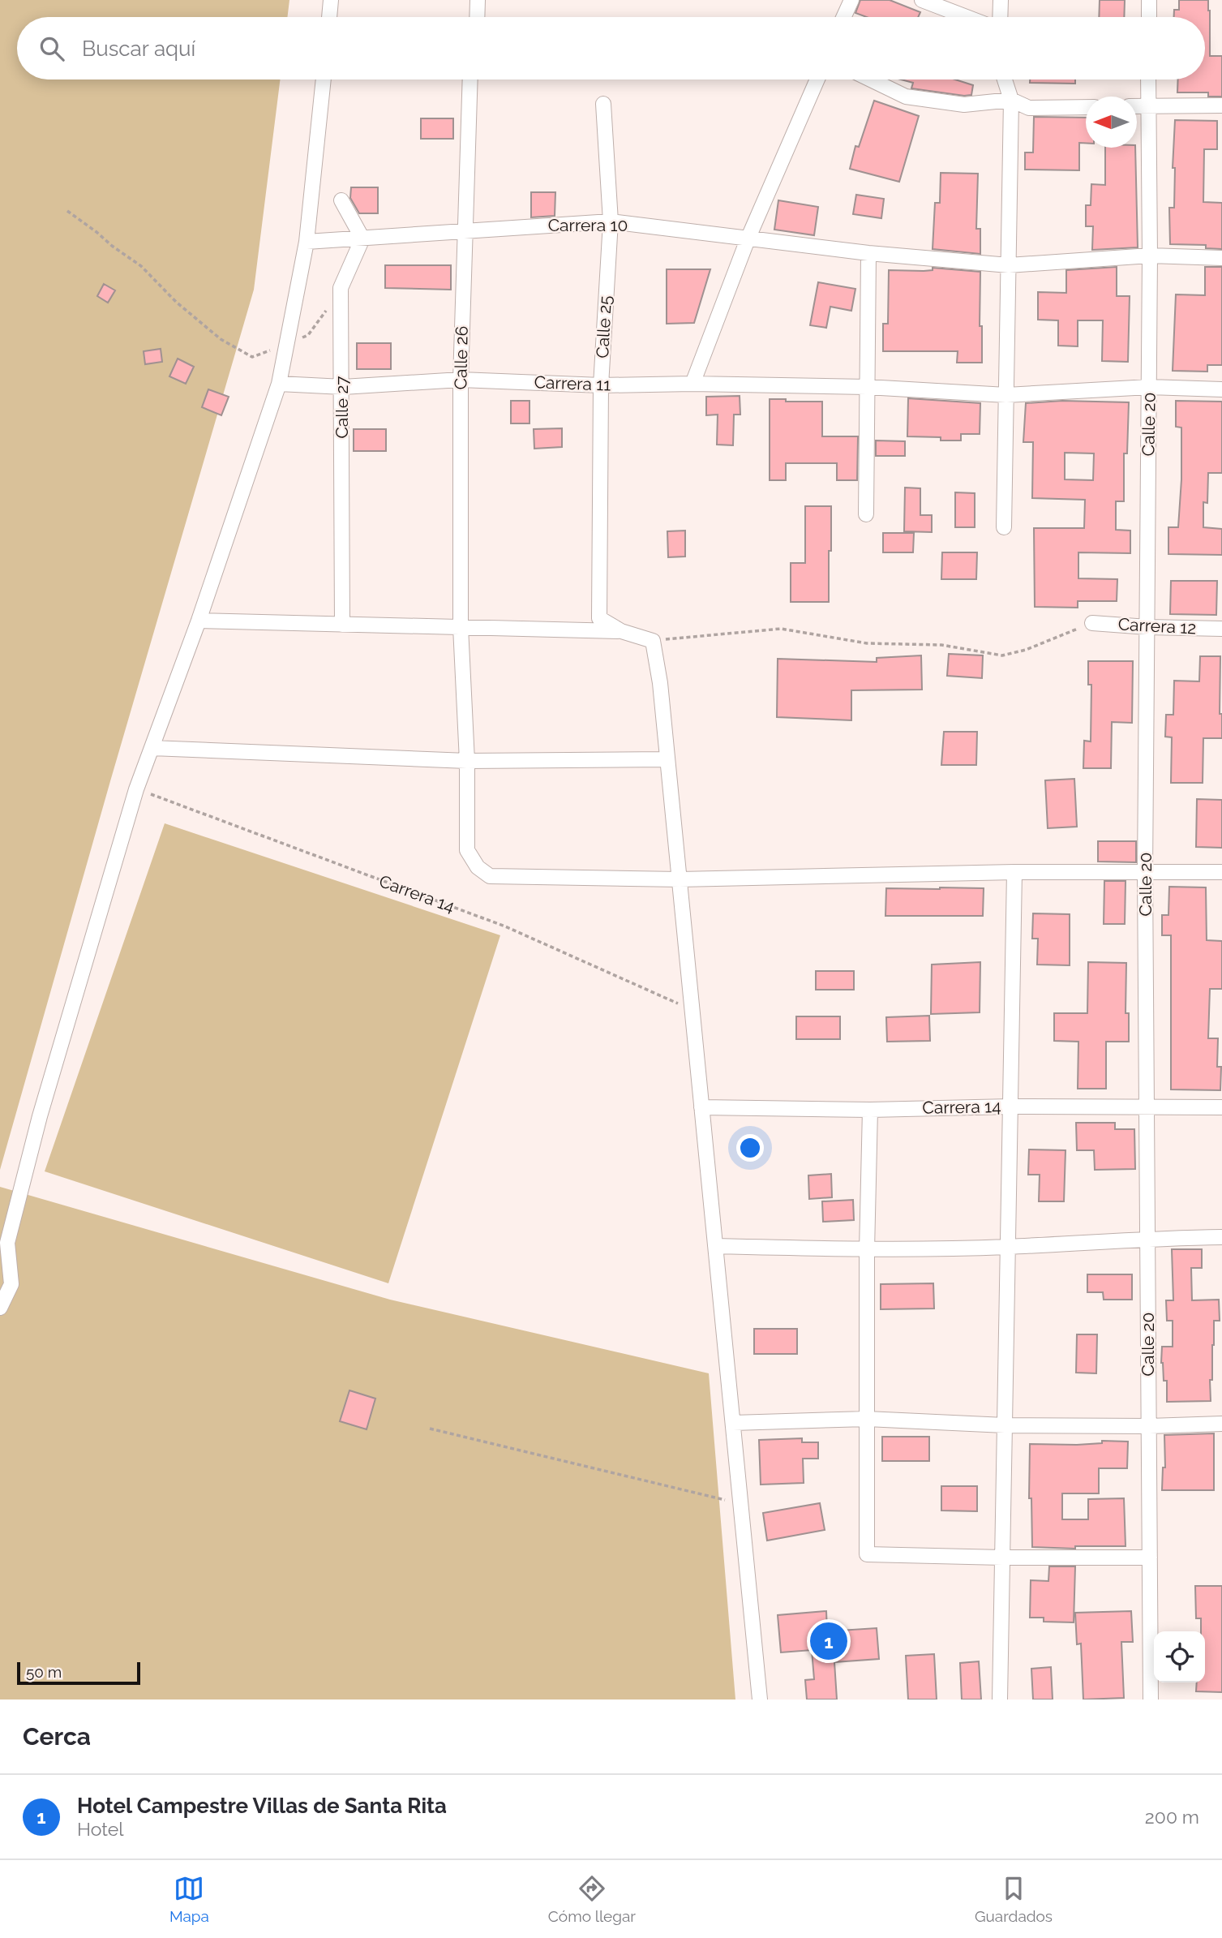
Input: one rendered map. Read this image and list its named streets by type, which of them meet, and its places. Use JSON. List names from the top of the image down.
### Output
{
  "streets": {
    "street": [
      "Carrera 10",
      "Calle 25",
      "Calle 26",
      "Carrera 11",
      "Calle 27",
      "Calle 20",
      "Carrera 12",
      "Carrera 14"
    ]
  },
  "crossings": [
    ["Carrera 10", "Calle 25"],
    ["Carrera 10", "Calle 26"],
    ["Carrera 10", "Calle 27"],
    ["Carrera 10", "Calle 20"],
    ["Calle 25", "Carrera 11"],
    ["Calle 26", "Carrera 11"],
    ["Calle 26", "Calle 20"],
    ["Carrera 11", "Calle 27"],
    ["Carrera 11", "Calle 20"],
    ["Calle 20", "Carrera 12"],
    ["Calle 20", "Carrera 14"]
  ],
  "scale_bar": "50 m",
  "north": "left",
  "page": {
    "search": "Buscar aquí",
    "pins": "1",
    "scale": "50 m",
    "heading": "Cerca",
    "list": [
      {
        "mark": "1",
        "name": "Hotel Campestre Villas de Santa Rita",
        "note": "Hotel",
        "value": "200 m"
      }
    ],
    "nav": ["Mapa", "Cómo llegar", "Guardados"]
  }
}
